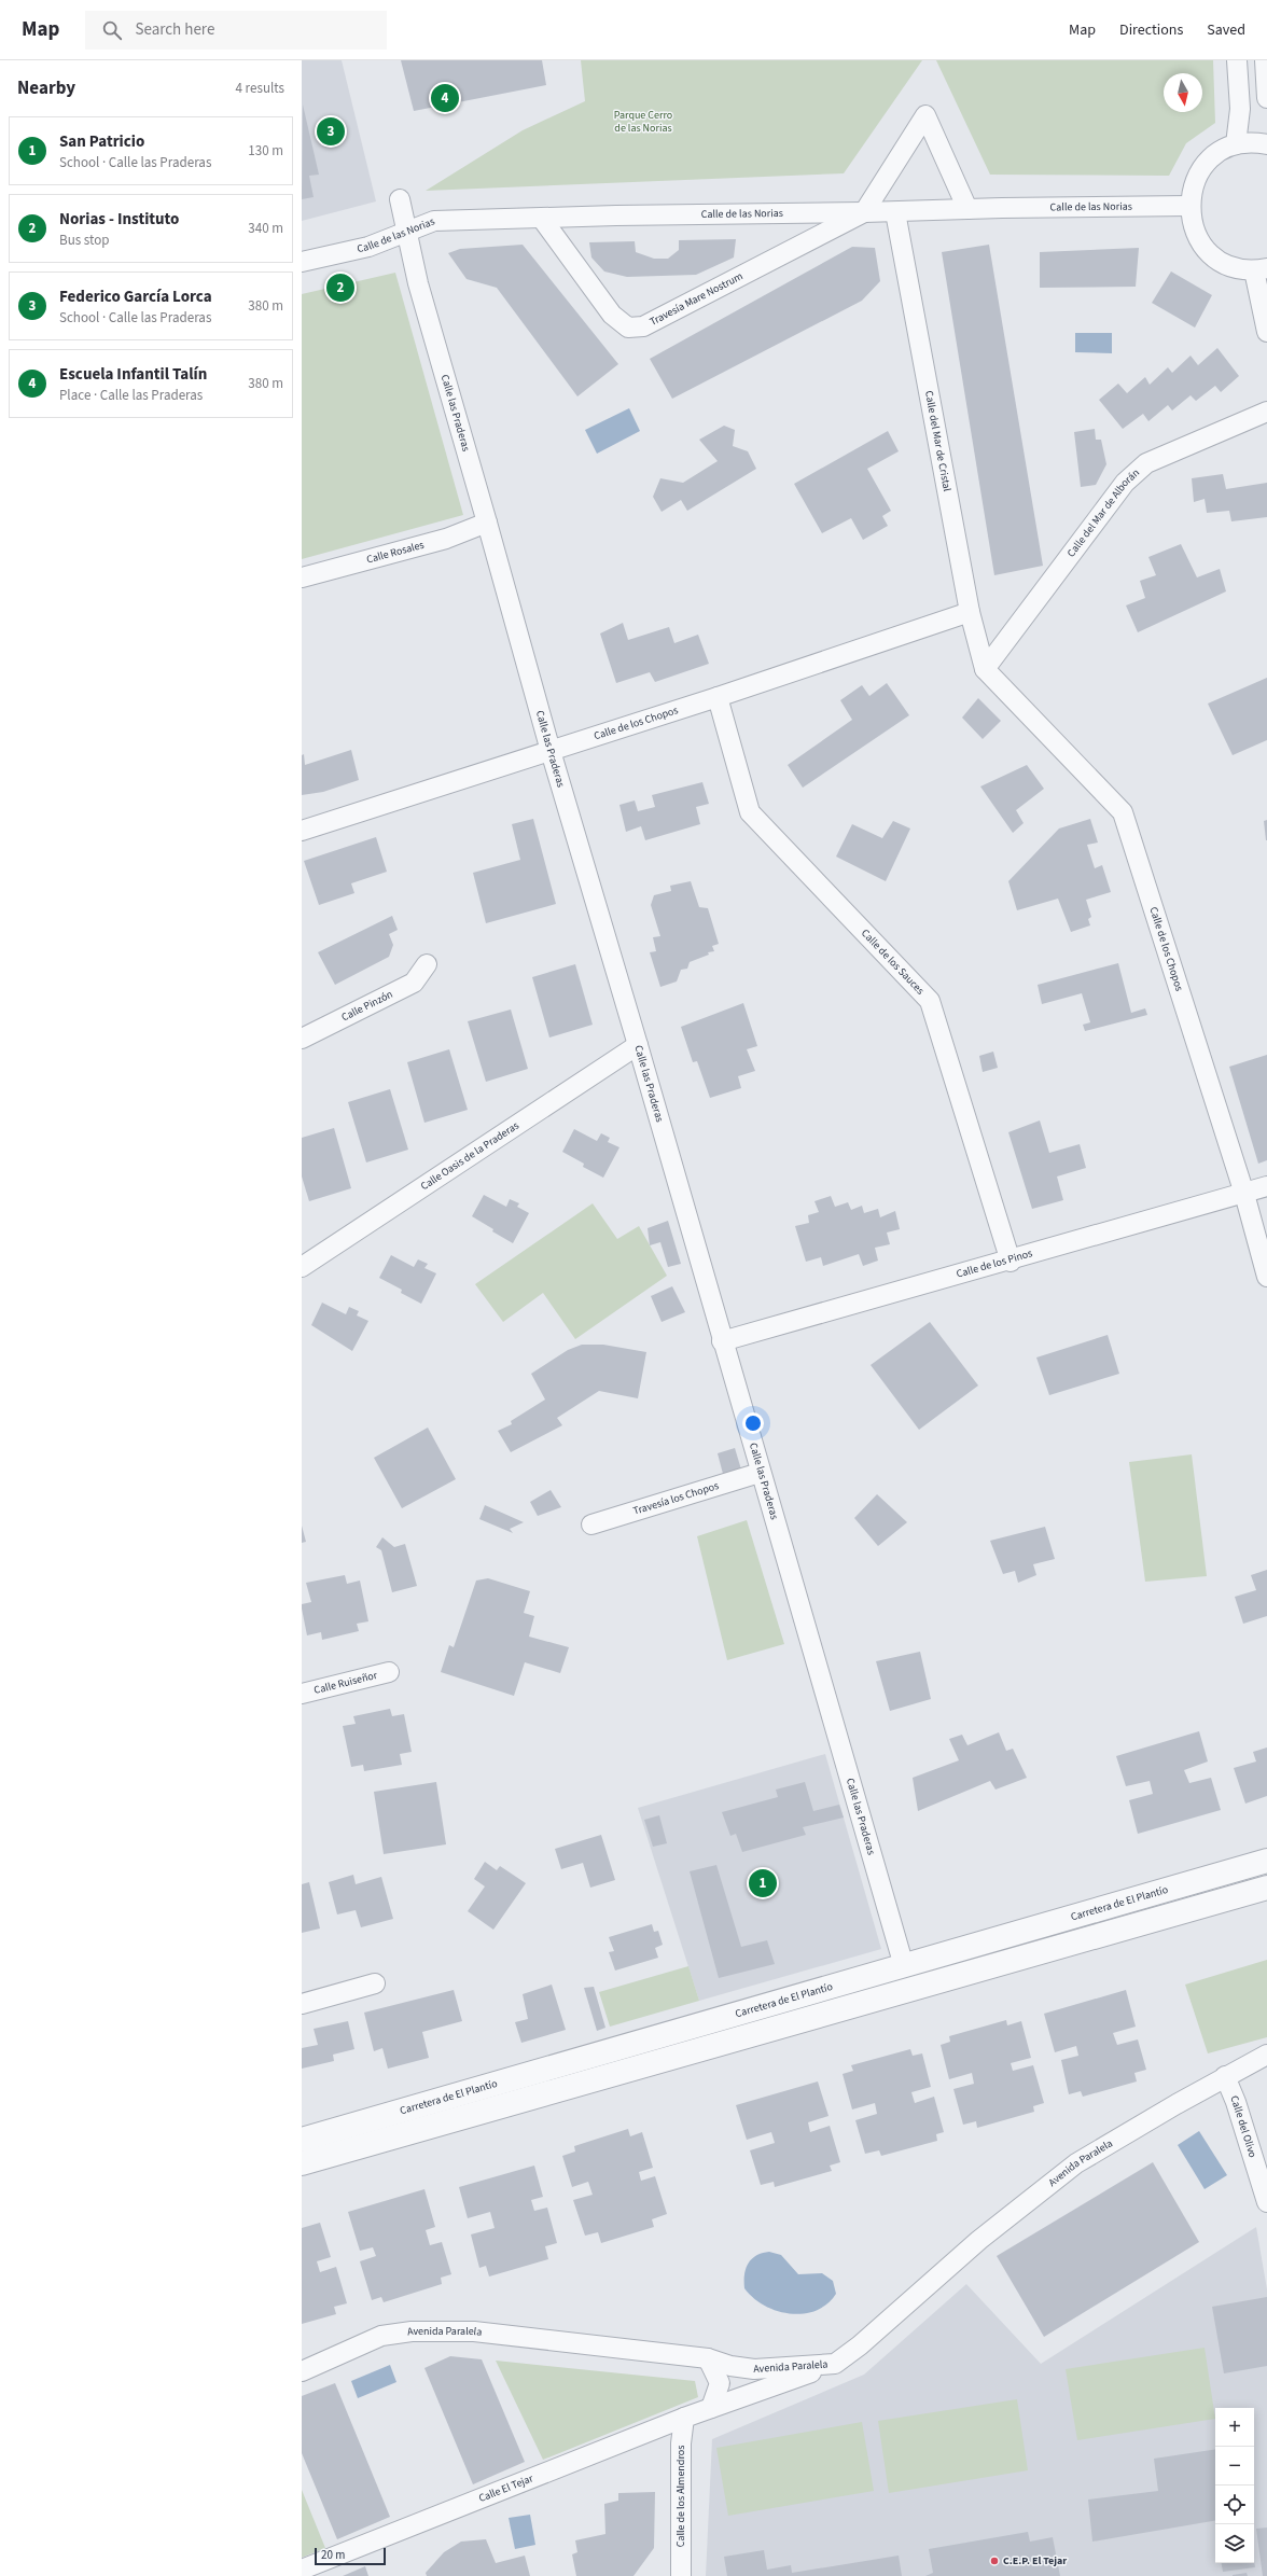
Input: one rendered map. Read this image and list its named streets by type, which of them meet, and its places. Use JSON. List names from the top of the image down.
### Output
{
  "streets": {
    "street": [
      "Calle de las Norias",
      "Travesía Mare Nostrum",
      "Calle las Praderas",
      "Calle del Mar de Cristal",
      "Calle del Mar de Alborán",
      "Calle Rosales",
      "Calle de los Chopos",
      "Calle de los Sauces",
      "Calle Pinzón",
      "Calle Oasis de la Praderas",
      "Calle de los Pinos",
      "Travesía los Chopos",
      "Calle Ruiseñor",
      "Carretera de El Plantío",
      "Calle del Olivo",
      "Avenida Paralela",
      "Calle El Tejar",
      "Calle de los Almendros"
    ]
  },
  "crossings": [
    ["Calle de las Norias", "Travesía Mare Nostrum"],
    ["Calle de las Norias", "Calle las Praderas"],
    ["Calle de las Norias", "Calle del Mar de Cristal"],
    ["Calle las Praderas", "Calle Rosales"],
    ["Calle las Praderas", "Calle de los Chopos"],
    ["Calle las Praderas", "Calle Oasis de la Praderas"],
    ["Calle las Praderas", "Calle de los Pinos"],
    ["Calle las Praderas", "Travesía los Chopos"],
    ["Calle las Praderas", "Carretera de El Plantío"],
    ["Calle del Mar de Cristal", "Calle del Mar de Alborán"],
    ["Calle del Mar de Cristal", "Calle de los Chopos"],
    ["Calle del Mar de Alborán", "Calle de los Chopos"],
    ["Calle de los Chopos", "Calle de los Sauces"],
    ["Calle de los Chopos", "Calle de los Pinos"],
    ["Calle de los Sauces", "Calle de los Pinos"],
    ["Calle del Olivo", "Avenida Paralela"],
    ["Avenida Paralela", "Calle El Tejar"],
    ["Calle El Tejar", "Calle de los Almendros"]
  ],
  "parks": ["Parque Cerro de las Norias"],
  "places": ["C.E.P. El Tejar"],
  "scale_bar": "20 m",
  "north": "bottom",
  "page": {
    "header": "Map",
    "search": "Search here",
    "nav": ["Map", "Directions", "Saved"],
    "heading": ["Nearby", "4 results"],
    "pins": [
      "4",
      "3",
      "2",
      "1"
    ],
    "list": [
      {
        "mark": "1",
        "name": "San Patricio",
        "note": "School · Calle las Praderas",
        "value": "130 m"
      },
      {
        "mark": "2",
        "name": "Norias - Instituto",
        "note": "Bus stop",
        "value": "340 m"
      },
      {
        "mark": "3",
        "name": "Federico García Lorca",
        "note": "School · Calle las Praderas",
        "value": "380 m"
      },
      {
        "mark": "4",
        "name": "Escuela Infantil Talín",
        "note": "Place · Calle las Praderas",
        "value": "380 m"
      }
    ],
    "map_buttons": ["+", "−"],
    "scale": "20 m"
  }
}
